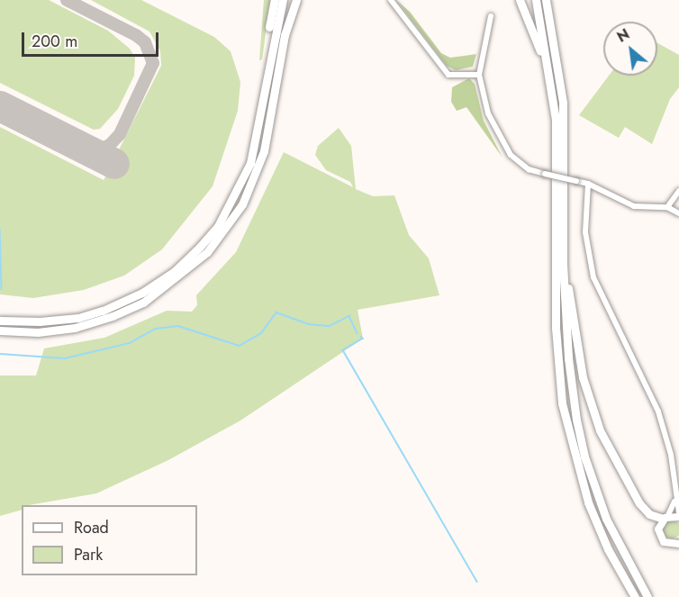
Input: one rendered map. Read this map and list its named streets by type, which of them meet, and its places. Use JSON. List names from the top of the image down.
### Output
{
  "legend": ["Road", "Park"],
  "scale_bar": "200 m",
  "north": "top left"
}
